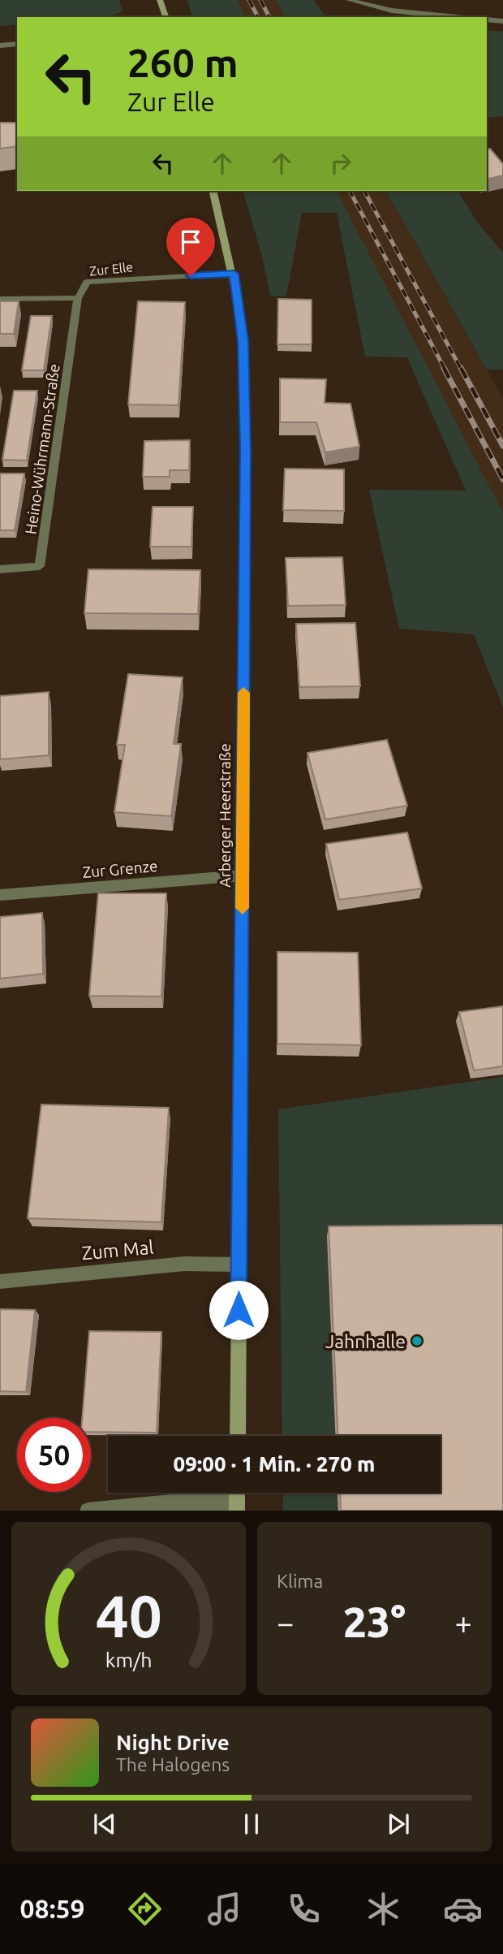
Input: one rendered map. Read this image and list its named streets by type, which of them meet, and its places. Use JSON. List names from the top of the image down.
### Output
{
  "streets": {
    "main road": ["Arberger Heerstraße"],
    "street": [
      "Zur Elle",
      "Heino-Wührmann-Straße",
      "Zur Grenze",
      "Zum Mal"
    ]
  },
  "crossings": [
    ["Zur Elle", "Heino-Wührmann-Straße"],
    ["Zur Elle", "Arberger Heerstraße"],
    ["Arberger Heerstraße", "Zur Grenze"],
    ["Arberger Heerstraße", "Zum Mal"]
  ],
  "places": ["Jahnhalle"],
  "page": {
    "turn": ["260 m", "Zur Elle"],
    "limit": "50",
    "trip": "09:00 · 1 Min. · 270 m",
    "tile": "Klima",
    "heat": ["−", "23°", "+"],
    "song": ["Night Drive", "The Halogens"],
    "tabs": "08:59",
    "gauge": ["40", "km/h"]
  }
}
